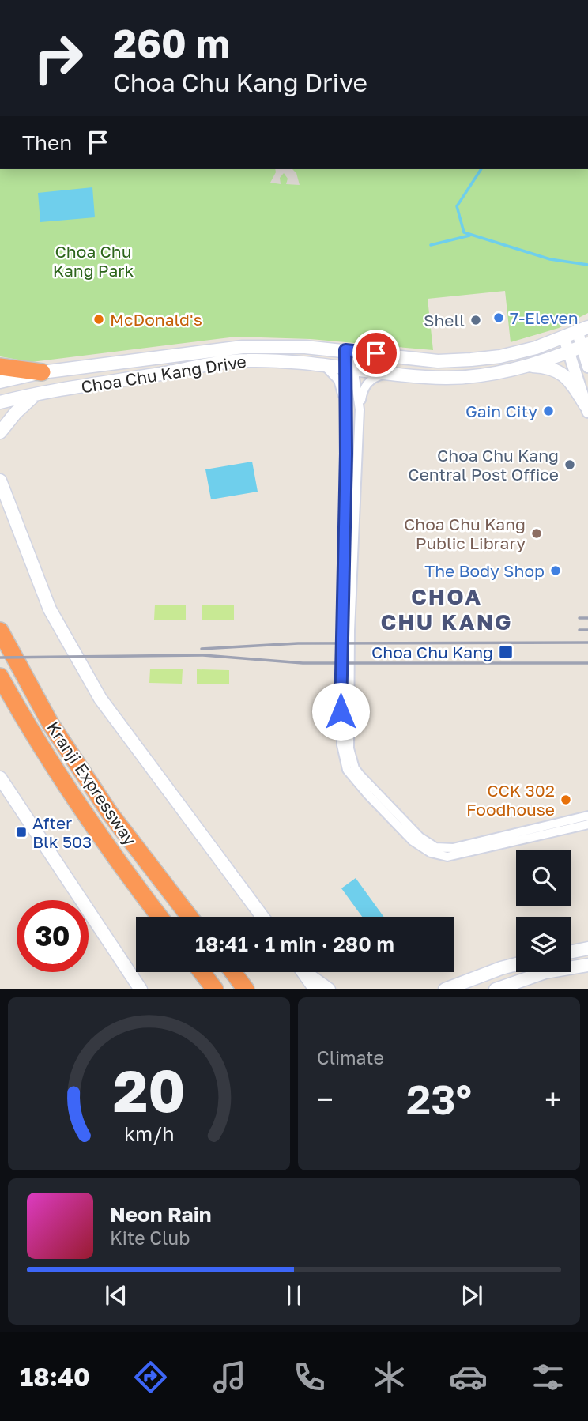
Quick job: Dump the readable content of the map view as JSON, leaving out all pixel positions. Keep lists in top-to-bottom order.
{
  "streets": {
    "highway": ["Kranji Expressway"],
    "main road": ["Choa Chu Kang Drive"]
  },
  "districts": ["CHOA CHU KANG"],
  "parks": ["Choa Chu Kang Park"],
  "places": {
    "other": [
      "7-Eleven",
      "McDonald's",
      "Shell",
      "Gain City",
      "Choa Chu Kang Central Post Office",
      "Choa Chu Kang Public Library",
      "The Body Shop",
      "CCK 302 Foodhouse"
    ],
    "transit": ["Choa Chu Kang", "After Blk 503"]
  },
  "page": {
    "turn": ["260 m", "Choa Chu Kang Drive"],
    "then": "Then",
    "limit": "30",
    "trip": "18:41 · 1 min · 280 m",
    "tile": "Climate",
    "heat": ["−", "23°", "+"],
    "song": ["Neon Rain", "Kite Club"],
    "tabs": "18:40",
    "gauge": ["20", "km/h"]
  }
}
